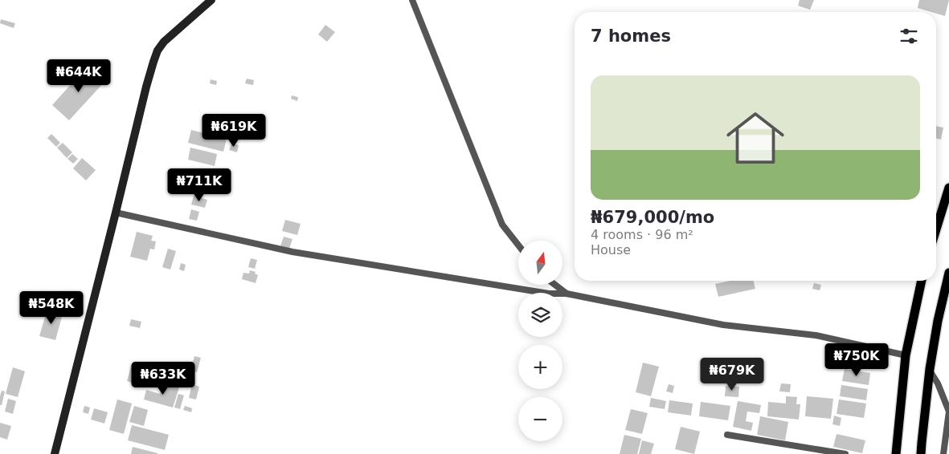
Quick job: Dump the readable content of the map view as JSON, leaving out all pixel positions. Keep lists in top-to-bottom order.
{
  "north": "top",
  "page": {
    "heading": "7 homes",
    "price": [
      "₦644K",
      "₦619K",
      "₦711K",
      "₦548K",
      "₦750K",
      "₦679K",
      "₦633K"
    ],
    "list": [
      {
        "name": "₦679,000/mo",
        "note": "4 rooms · 96 m² · House"
      }
    ],
    "map_buttons": ["+", "−"]
  }
}
